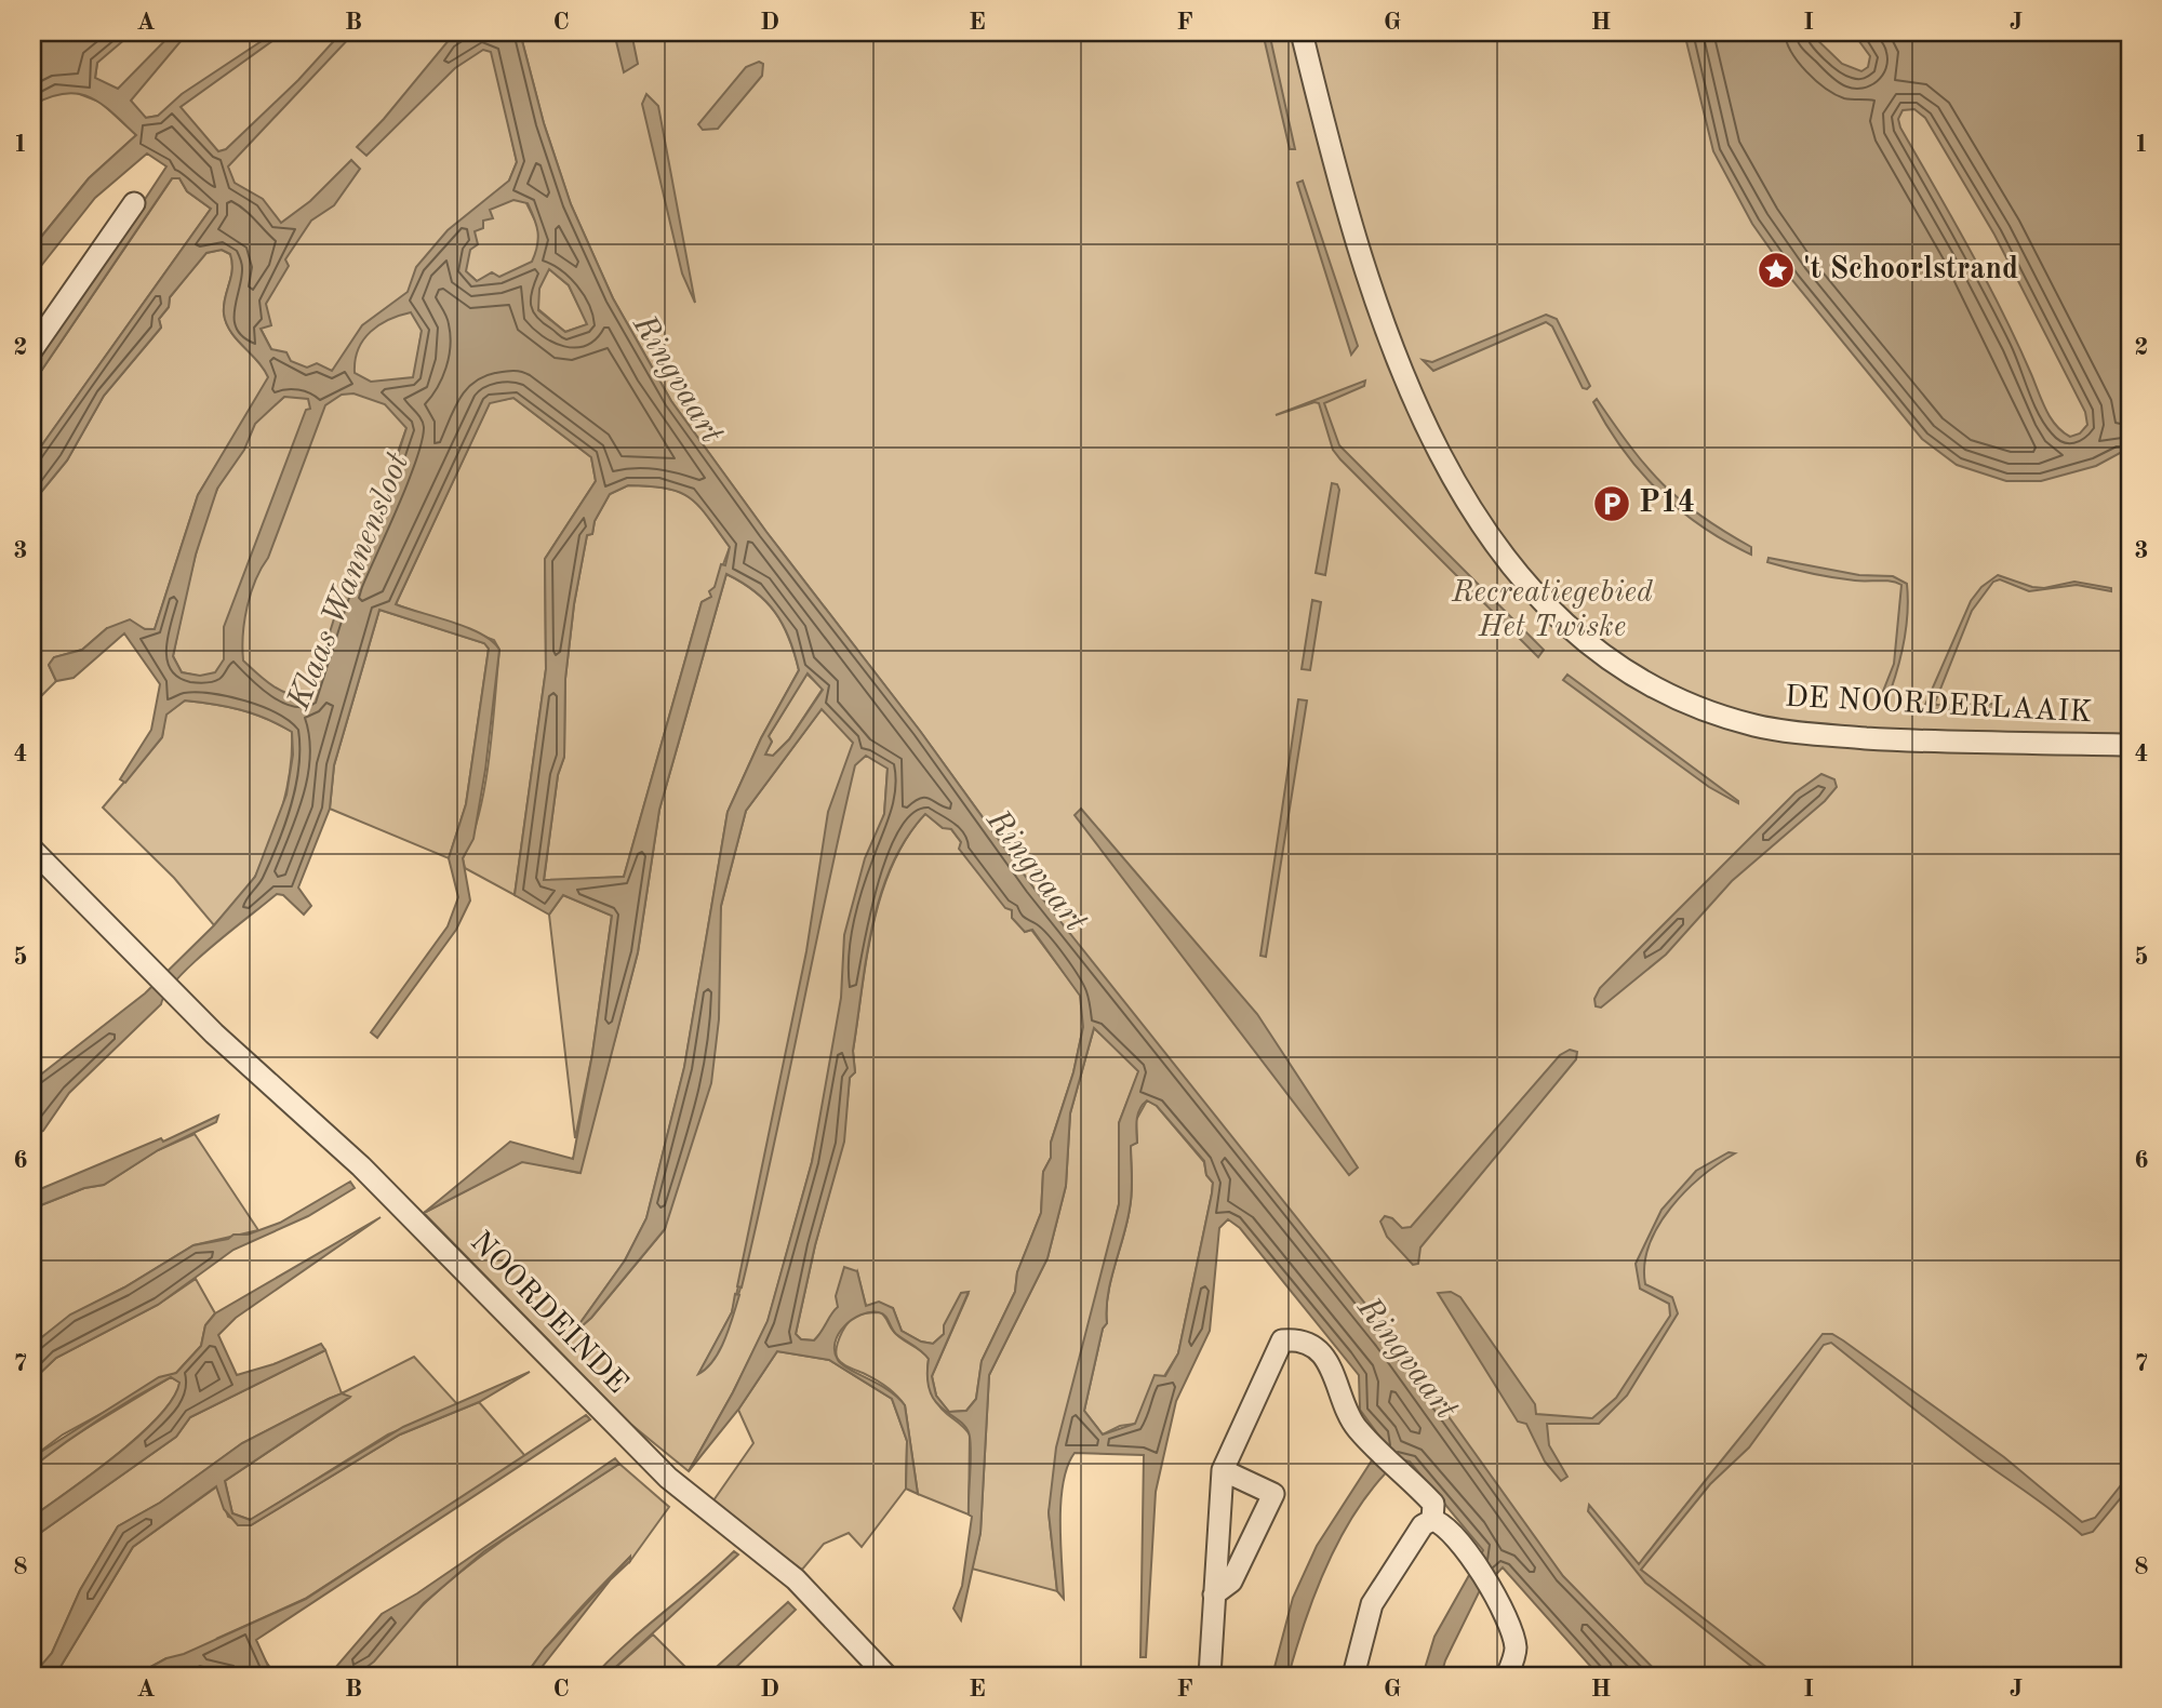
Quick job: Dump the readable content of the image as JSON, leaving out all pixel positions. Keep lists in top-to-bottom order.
{
  "streets": {
    "street": ["DE NOORDERLAAIK", "NOORDEINDE"]
  },
  "water": ["Ringvaart", "Klaas Wannensloot"],
  "parks": ["Recreatiegebied Het Twiske"],
  "places": {
    "place": ["'t Schoorlstrand"],
    "parking": ["P14"]
  },
  "grid": {
    "columns": [
      "A",
      "B",
      "C",
      "D",
      "E",
      "F",
      "G",
      "H",
      "I",
      "J"
    ],
    "rows": [
      "1",
      "2",
      "3",
      "4",
      "5",
      "6",
      "7",
      "8"
    ]
  }
}
